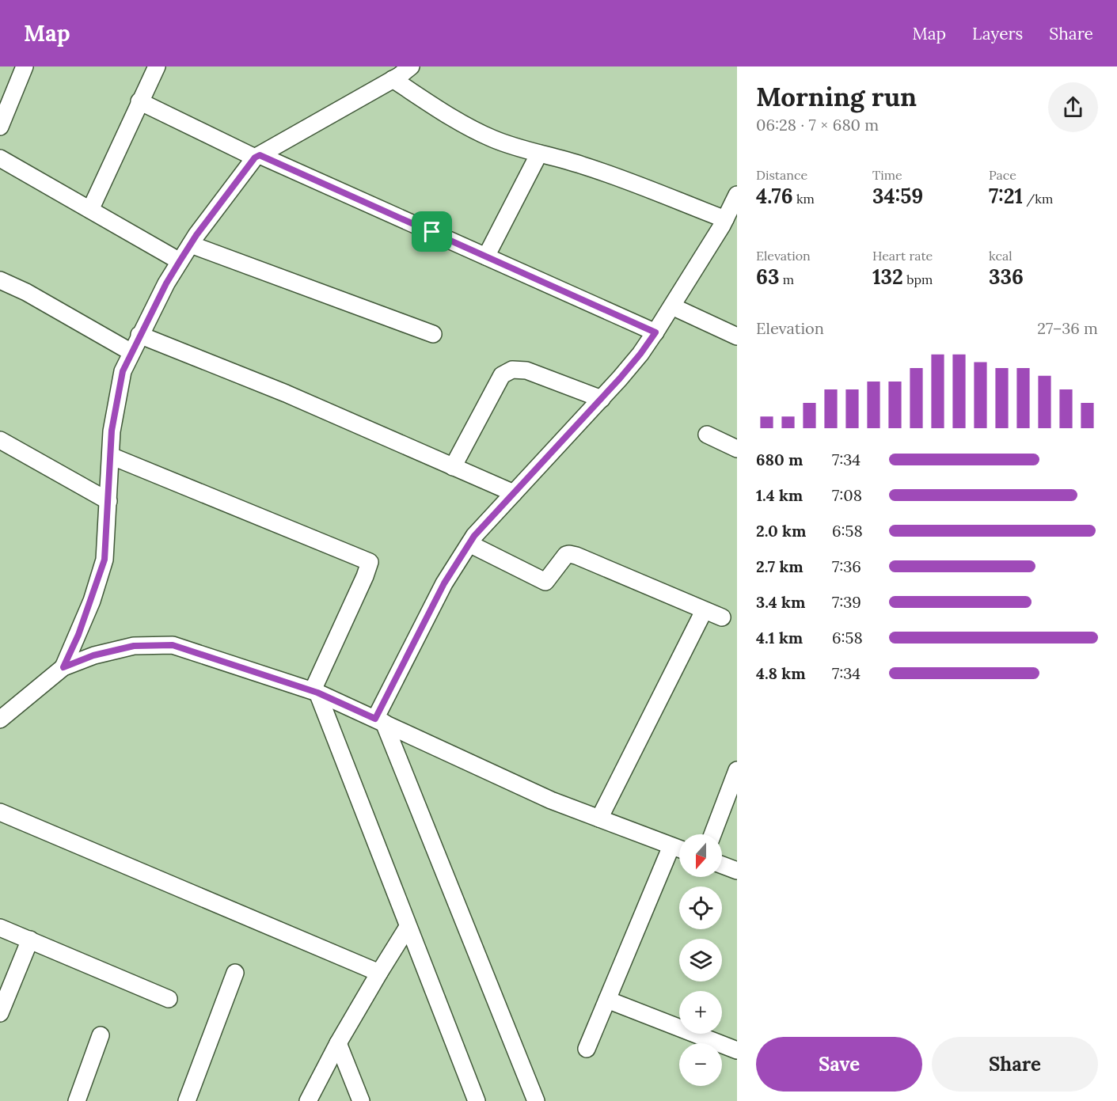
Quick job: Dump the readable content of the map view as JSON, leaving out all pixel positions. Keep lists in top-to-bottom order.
{
  "north": "bottom",
  "page": {
    "header": "Map",
    "nav": ["Map", "Layers", "Share"],
    "heading": ["Morning run", "06:28 · 7 × 680 m"],
    "stats": [
      ["Distance", "4.76 km"],
      ["Time", "34:59"],
      ["Pace", "7:21 /km"],
      ["Elevation", "63 m"],
      ["Heart rate", "132 bpm"],
      ["kcal", "336"]
    ],
    "chart": ["Elevation", "27–36 m"],
    "list": [
      {
        "name": "680 m",
        "note": "7:34"
      },
      {
        "name": "1.4 km",
        "note": "7:08"
      },
      {
        "name": "2.0 km",
        "note": "6:58"
      },
      {
        "name": "2.7 km",
        "note": "7:36"
      },
      {
        "name": "3.4 km",
        "note": "7:39"
      },
      {
        "name": "4.1 km",
        "note": "6:58"
      },
      {
        "name": "4.8 km",
        "note": "7:34"
      }
    ],
    "map_buttons": ["+", "−"],
    "buttons": ["Save", "Share"]
  }
}
